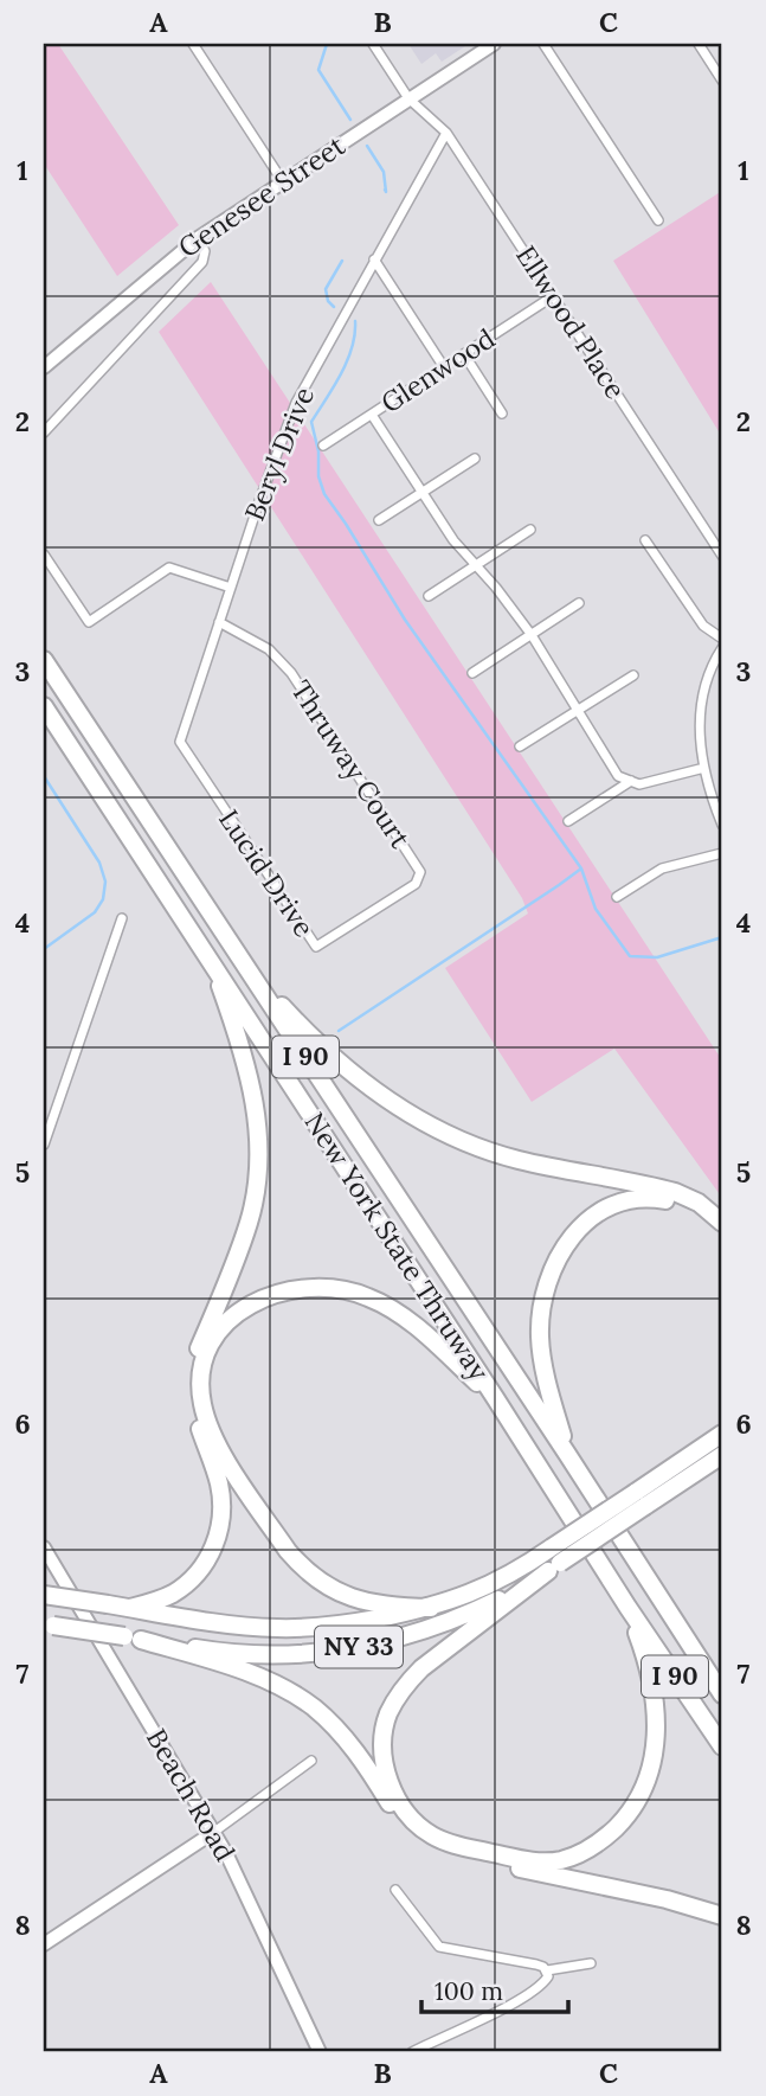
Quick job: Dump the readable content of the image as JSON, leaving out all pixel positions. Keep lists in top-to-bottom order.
{
  "streets": {
    "highway": ["I 90", "New York State Thruway", "NY 33"],
    "street": [
      "Genesee Street",
      "Ellwood Place",
      "Glenwood",
      "Beryl Drive",
      "Thruway Court",
      "Lucid Drive",
      "Beach Road"
    ]
  },
  "crossings": [
    ["Genesee Street", "Ellwood Place"],
    ["Ellwood Place", "Glenwood"],
    ["Ellwood Place", "Beryl Drive"],
    ["Beryl Drive", "Thruway Court"],
    ["Beryl Drive", "Lucid Drive"],
    ["Thruway Court", "Lucid Drive"]
  ],
  "scale_bar": "100 m",
  "grid": {
    "columns": ["A", "B", "C"],
    "rows": [
      "1",
      "2",
      "3",
      "4",
      "5",
      "6",
      "7",
      "8"
    ]
  }
}
